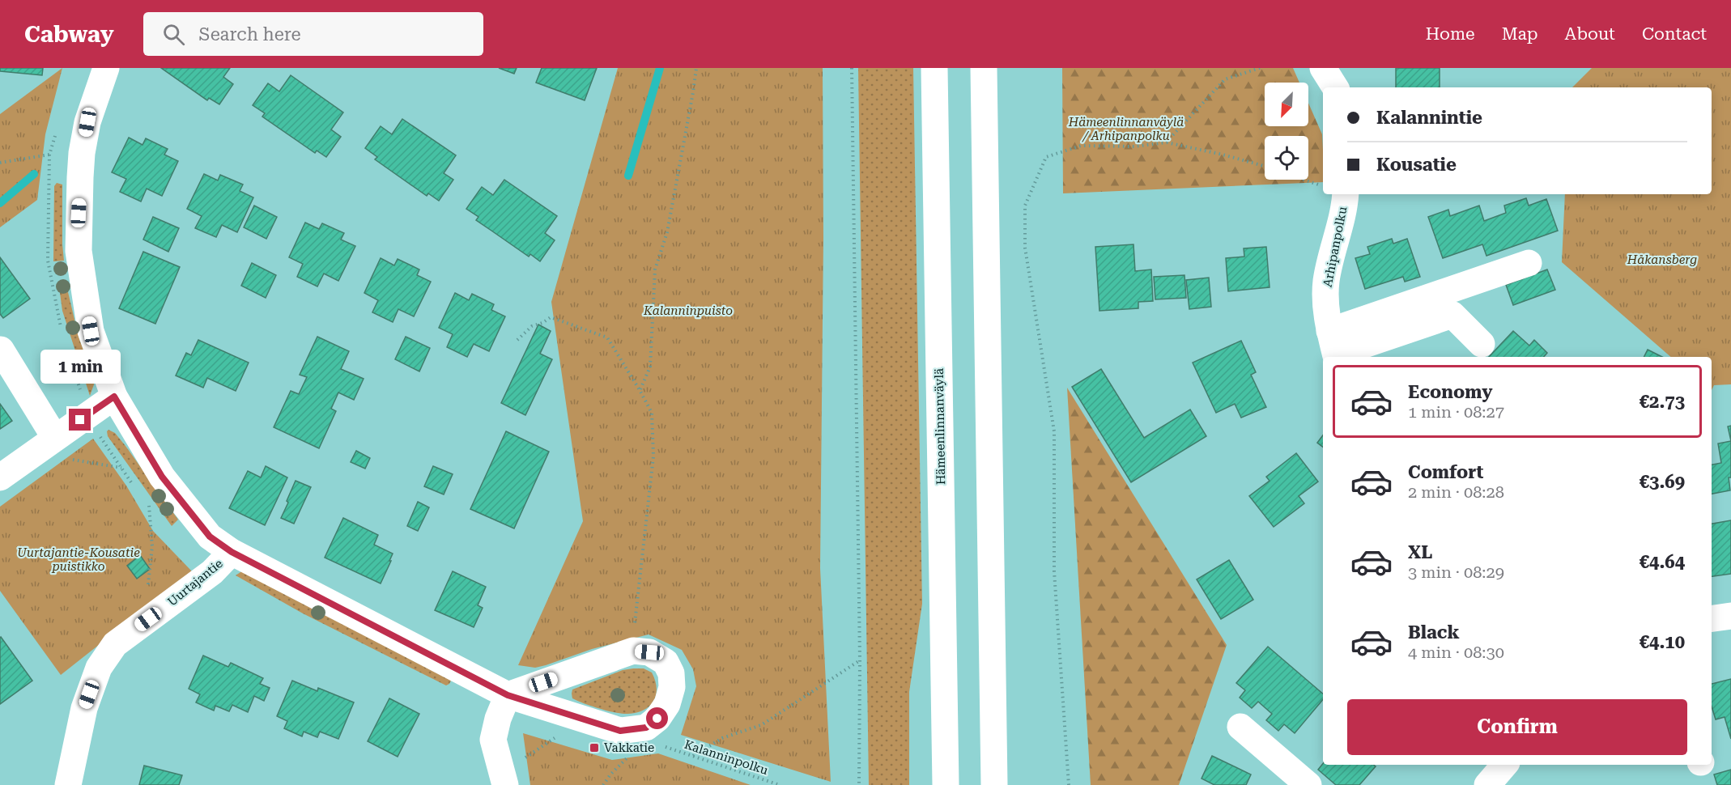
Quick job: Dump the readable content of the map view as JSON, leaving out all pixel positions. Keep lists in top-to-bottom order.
{
  "streets": {
    "main road": ["Arhipanpolku", "Hämeenlinnanväylä", "Uurtajantie"],
    "path": ["Kalanninpolku"]
  },
  "parks": [
    "Hämeenlinnanväylä / Arhipanpolku",
    "Håkansberg",
    "Kalanninpuisto",
    "Uurtajantie-Kousatie puistikko"
  ],
  "places": {
    "transit": ["Vakkatie"]
  },
  "north": "bottom left",
  "page": {
    "header": "Cabway",
    "search": "Search here",
    "nav": [
      "Home",
      "Map",
      "About",
      "Contact"
    ],
    "banner": ["Kalannintie", "Kousatie"],
    "bubble": "1 min",
    "list": [
      {
        "name": "Economy",
        "note": "1 min · 08:27",
        "value": "€2.73"
      },
      {
        "name": "Comfort",
        "note": "2 min · 08:28",
        "value": "€3.69"
      },
      {
        "name": "XL",
        "note": "3 min · 08:29",
        "value": "€4.64"
      },
      {
        "name": "Black",
        "note": "4 min · 08:30",
        "value": "€4.10"
      }
    ],
    "buttons": "Confirm"
  }
}
